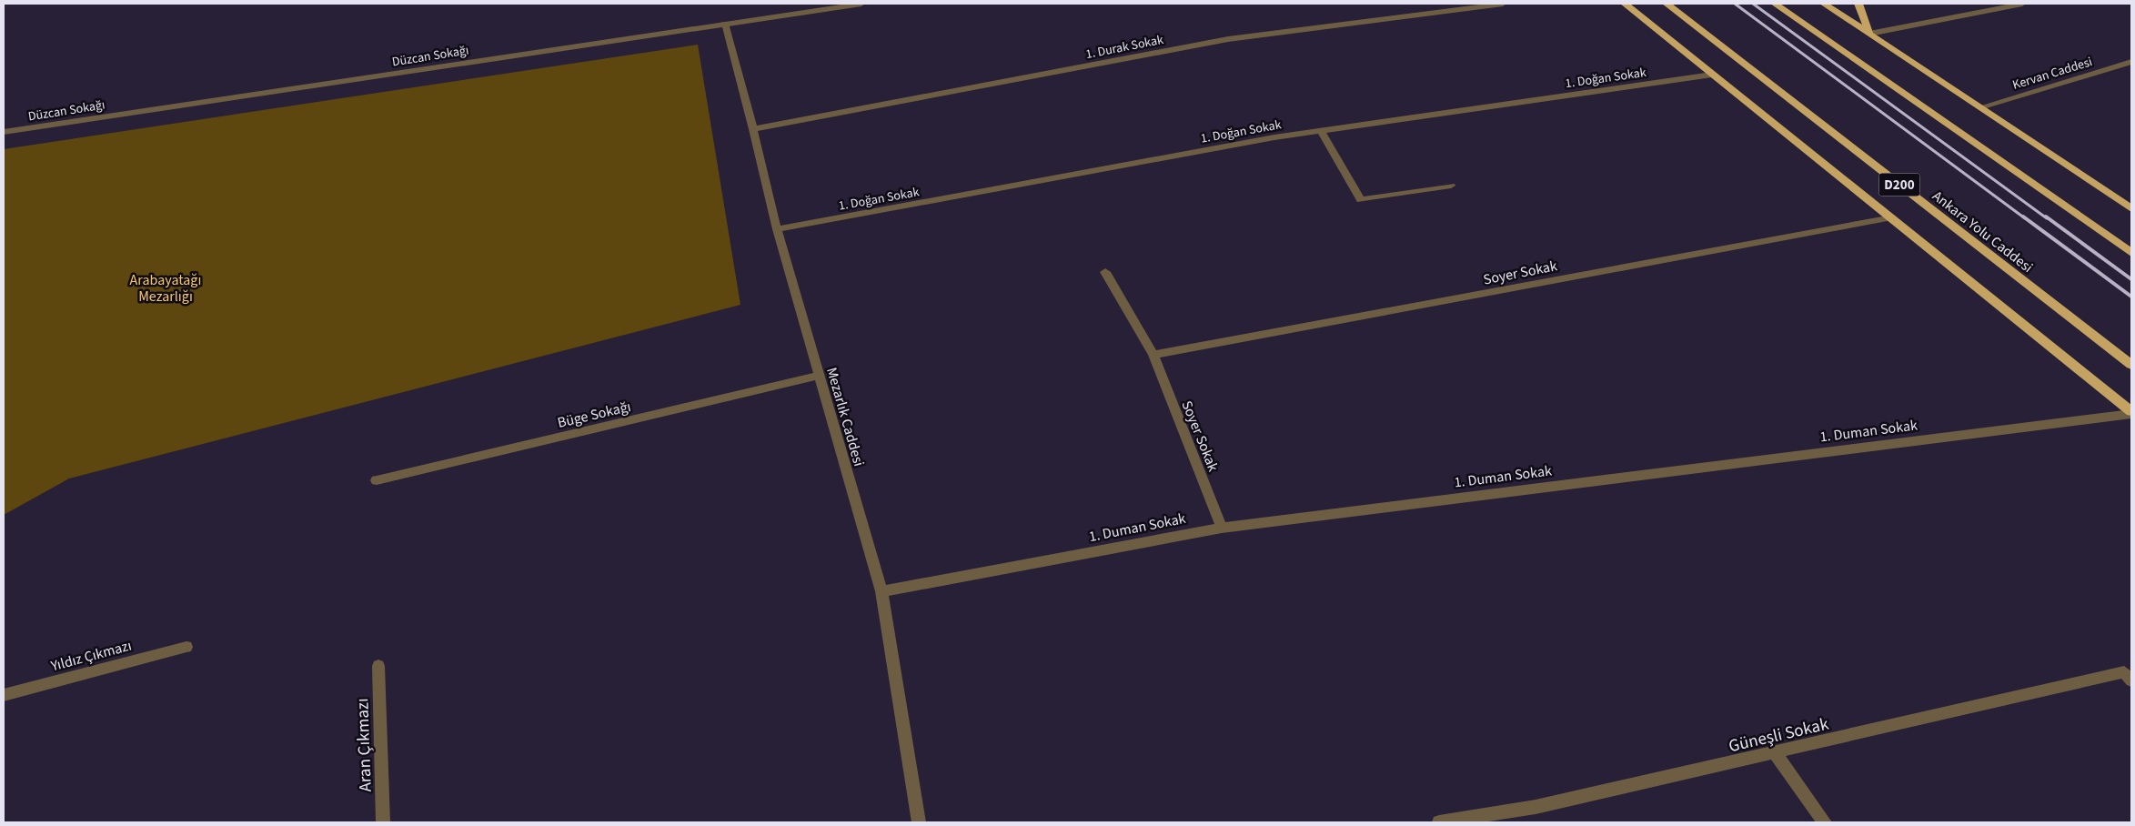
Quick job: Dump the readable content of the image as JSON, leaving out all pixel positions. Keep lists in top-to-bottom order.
{
  "streets": {
    "highway": ["D200", "Ankara Yolu Caddesi"],
    "street": [
      "1. Durak Sokak",
      "Düzcan Sokağı",
      "Kervan Caddesi",
      "1. Doğan Sokak",
      "Soyer Sokak",
      "Büge Sokağı",
      "Mezarlık Caddesi",
      "1. Duman Sokak",
      "Yıldız Çıkmazı",
      "Güneşli Sokak",
      "Aran Çıkmazı"
    ]
  },
  "crossings": [
    ["1. Durak Sokak", "Mezarlık Caddesi"],
    ["Düzcan Sokağı", "Mezarlık Caddesi"],
    ["1. Doğan Sokak", "Mezarlık Caddesi"],
    ["Soyer Sokak", "1. Duman Sokak"],
    ["Büge Sokağı", "Mezarlık Caddesi"],
    ["Mezarlık Caddesi", "1. Duman Sokak"]
  ],
  "parks": ["Arabayatağı Mezarlığı"]
}
